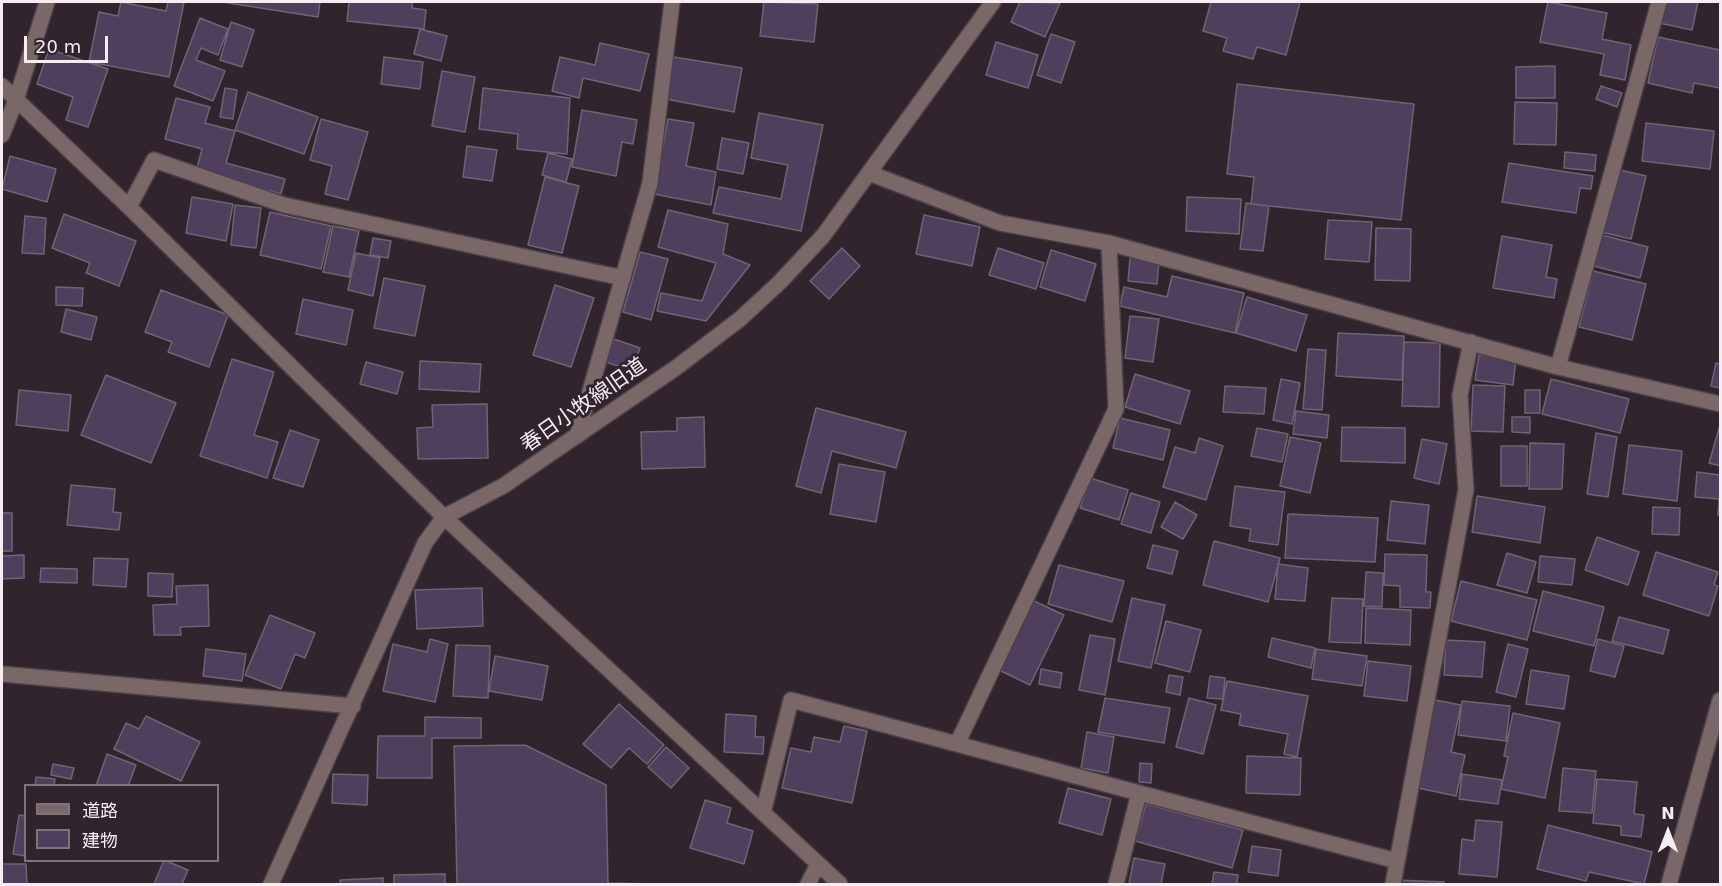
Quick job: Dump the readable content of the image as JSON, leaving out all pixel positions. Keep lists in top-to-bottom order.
{
  "streets": {
    "street": ["春日小牧線旧道"]
  },
  "legend": ["道路", "建物"],
  "scale_bar": "20 m",
  "north": "top"
}
